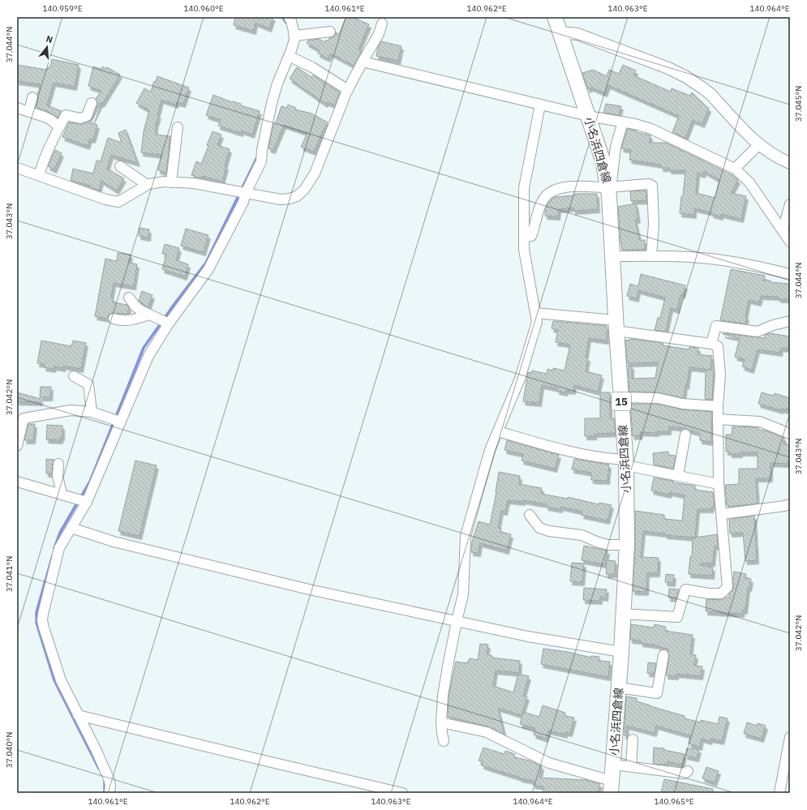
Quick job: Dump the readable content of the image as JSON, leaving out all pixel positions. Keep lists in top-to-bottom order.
{
  "streets": {
    "main road": ["小名浜四倉線", "15"]
  },
  "north": "top",
  "coordinates": [
    "140.959°E",
    "140.960°E",
    "140.961°E",
    "140.962°E",
    "140.963°E",
    "140.964°E",
    "37.044°N",
    "37.045°N",
    "37.043°N",
    "37.042°N",
    "37.041°N",
    "37.040°N",
    "140.965°E"
  ]
}
